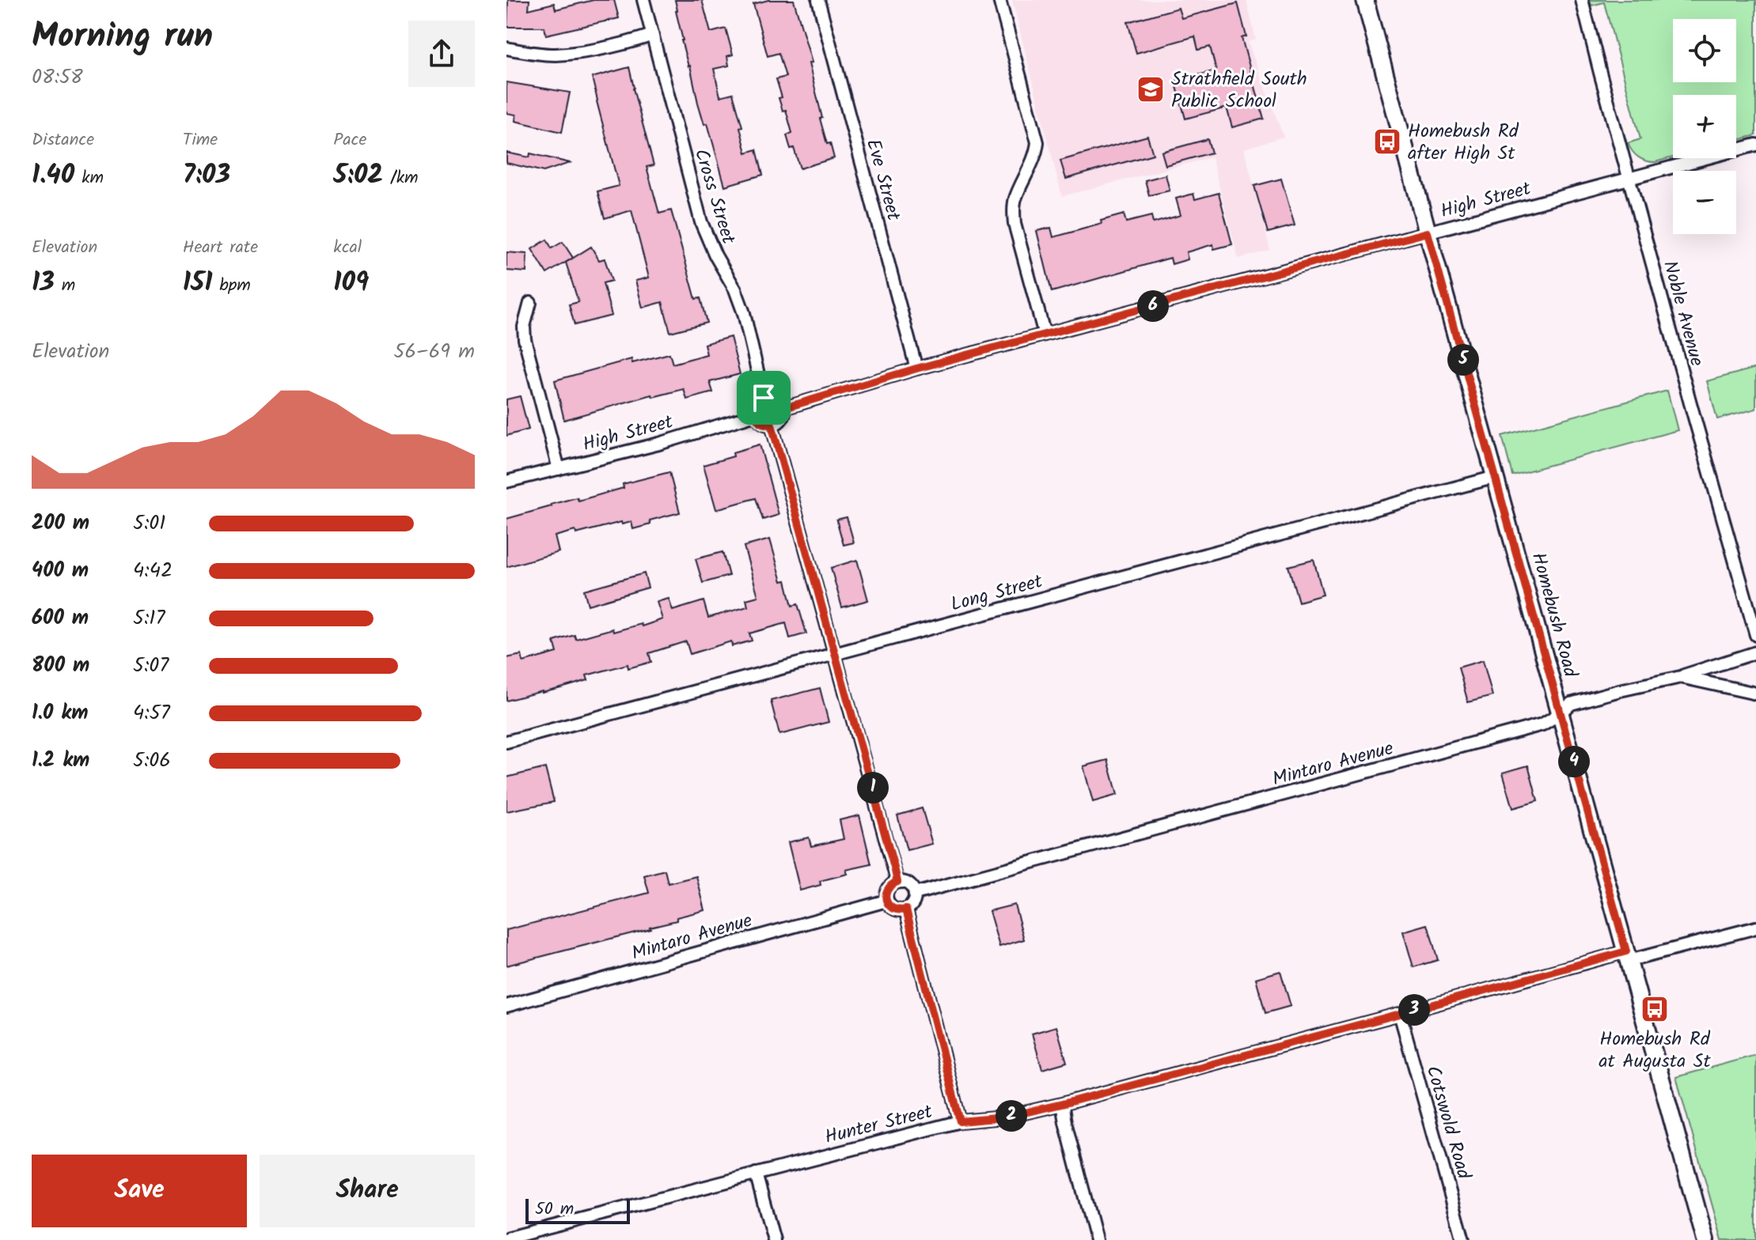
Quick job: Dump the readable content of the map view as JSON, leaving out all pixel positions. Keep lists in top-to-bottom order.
{
  "streets": {
    "main road": ["Homebush Road"],
    "street": [
      "Eve Street",
      "Cross Street",
      "High Street",
      "Noble Avenue",
      "Long Street",
      "Mintaro Avenue",
      "Cotswold Road",
      "Hunter Street"
    ]
  },
  "crossings": [
    ["Eve Street", "High Street"],
    ["Cross Street", "High Street"],
    ["High Street", "Noble Avenue"],
    ["High Street", "Homebush Road"],
    ["Long Street", "Homebush Road"],
    ["Homebush Road", "Mintaro Avenue"],
    ["Homebush Road", "Hunter Street"],
    ["Cotswold Road", "Hunter Street"]
  ],
  "places": {
    "school or university": ["Strathfield South Public School"],
    "bus stop": ["Homebush Rd after High St", "Homebush Rd at Augusta St"]
  },
  "scale_bar": "50 m",
  "page": {
    "heading": ["Morning run", "08:58"],
    "map_buttons": ["+", "−"],
    "stats": [
      ["Distance", "1.40 km"],
      ["Time", "7:03"],
      ["Pace", "5:02 /km"],
      ["Elevation", "13 m"],
      ["Heart rate", "151 bpm"],
      ["kcal", "109"]
    ],
    "pins": [
      "6",
      "5",
      "4",
      "1",
      "3",
      "2"
    ],
    "chart": ["Elevation", "56–69 m"],
    "list": [
      {
        "name": "200 m",
        "note": "5:01"
      },
      {
        "name": "400 m",
        "note": "4:42"
      },
      {
        "name": "600 m",
        "note": "5:17"
      },
      {
        "name": "800 m",
        "note": "5:07"
      },
      {
        "name": "1.0 km",
        "note": "4:57"
      },
      {
        "name": "1.2 km",
        "note": "5:06"
      }
    ],
    "buttons": ["Save", "Share"],
    "scale": "50 m"
  }
}
